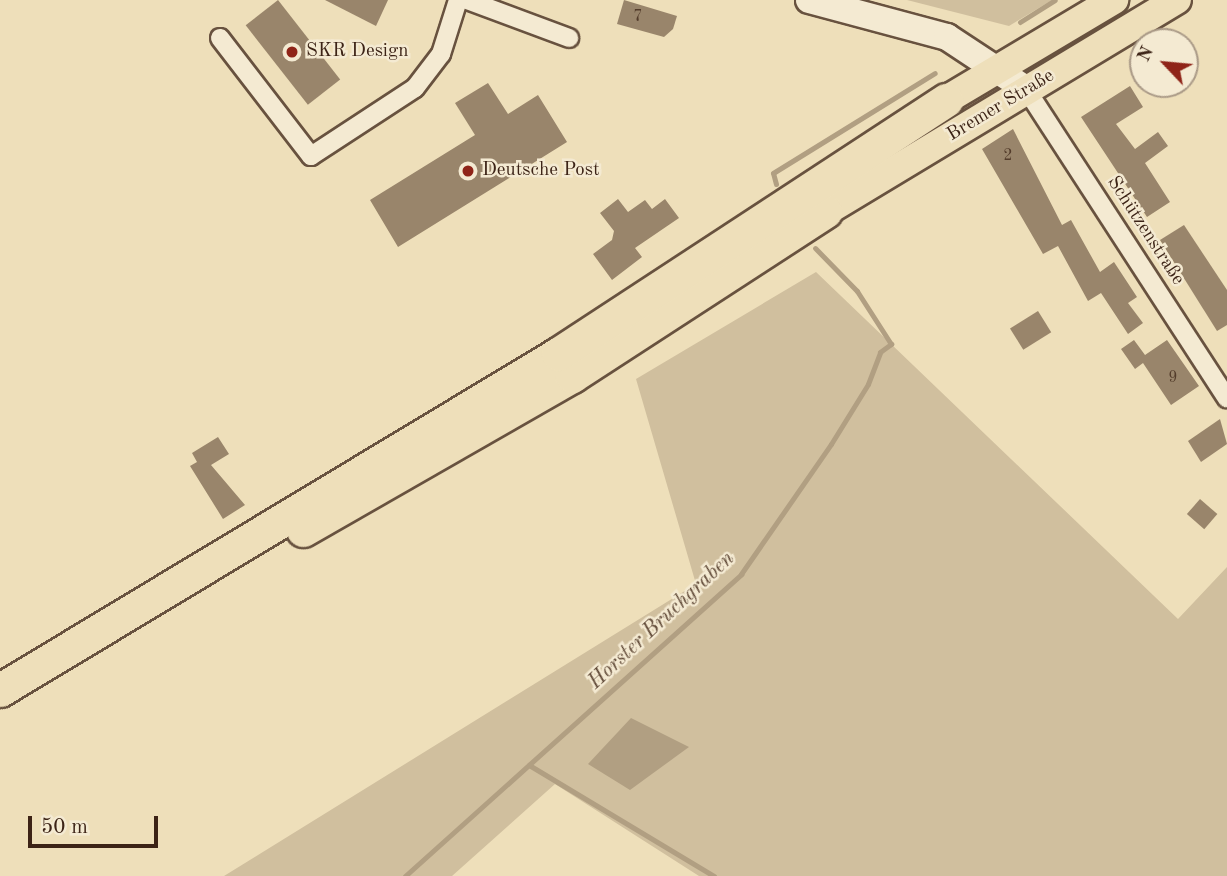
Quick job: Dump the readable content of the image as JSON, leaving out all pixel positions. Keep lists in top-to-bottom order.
{
  "streets": {
    "highway": ["Bremer Straße"],
    "street": ["Schützenstraße"]
  },
  "crossings": [
    ["Bremer Straße", "Schützenstraße"]
  ],
  "water": ["Horster Bruchgraben"],
  "places": ["SKR Design", "Deutsche Post"],
  "house_numbers": ["7", "2", "9"],
  "scale_bar": "50 m",
  "north": "top left"
}
